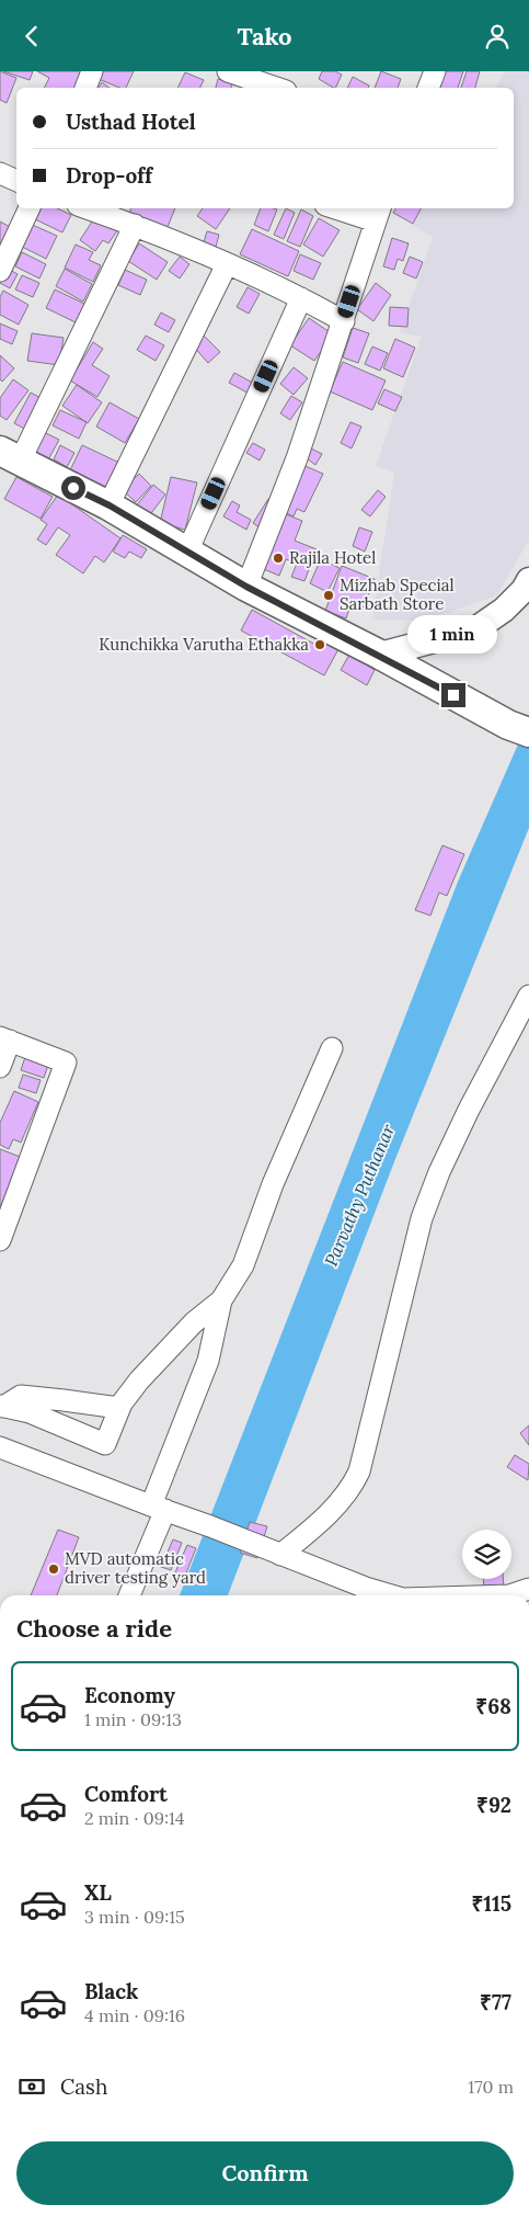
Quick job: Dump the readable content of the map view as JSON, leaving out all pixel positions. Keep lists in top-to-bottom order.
{
  "water": ["Parvathy Puthanar"],
  "places": [
    "Rajila Hotel",
    "Mizhab Special Sarbath Store",
    "Kunchikka Varutha Ethakka",
    "MVD automatic driver testing yard"
  ],
  "page": {
    "header": "Tako",
    "banner": ["Usthad Hotel", "Drop-off"],
    "bubble": "1 min",
    "heading": "Choose a ride",
    "list": [
      {
        "name": "Economy",
        "note": "1 min · 09:13",
        "value": "₹68"
      },
      {
        "name": "Comfort",
        "note": "2 min · 09:14",
        "value": "₹92"
      },
      {
        "name": "XL",
        "note": "3 min · 09:15",
        "value": "₹115"
      },
      {
        "name": "Black",
        "note": "4 min · 09:16",
        "value": "₹77"
      }
    ],
    "pay": ["Cash", "170 m"],
    "buttons": "Confirm"
  }
}
